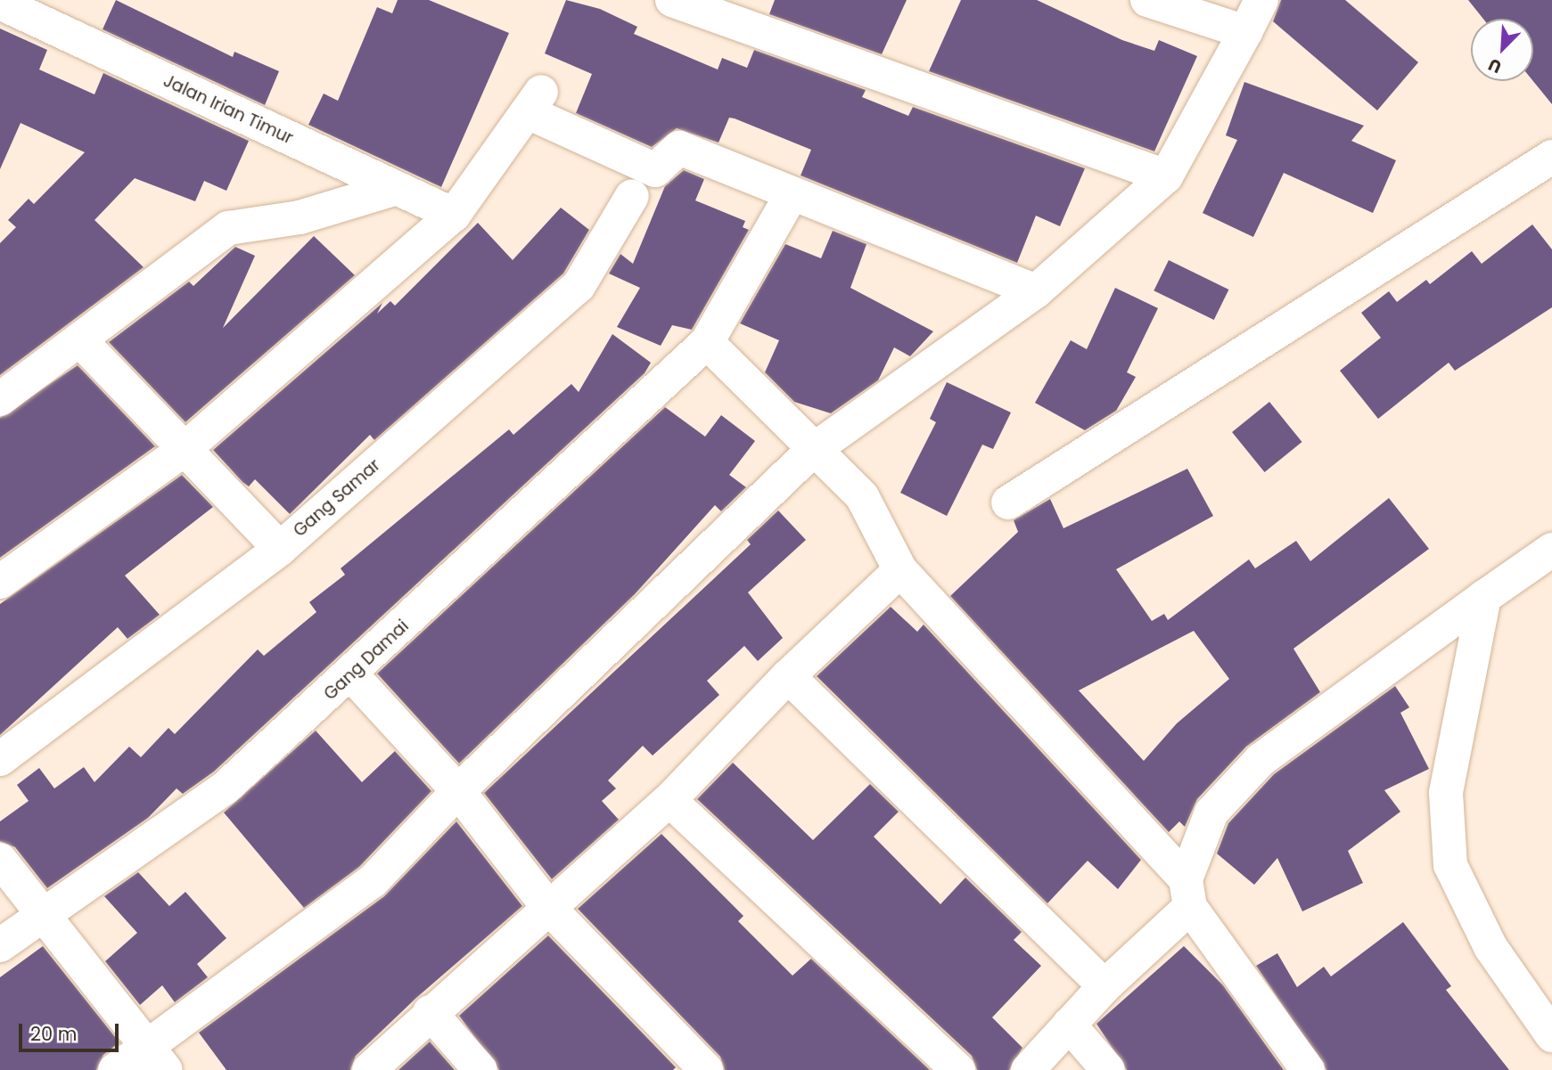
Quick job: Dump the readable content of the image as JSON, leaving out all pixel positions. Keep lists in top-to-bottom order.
{
  "streets": {
    "street": ["Jalan Irian Timur", "Gang Samar", "Gang Damai"]
  },
  "scale_bar": "20 m",
  "north": "bottom left"
}
